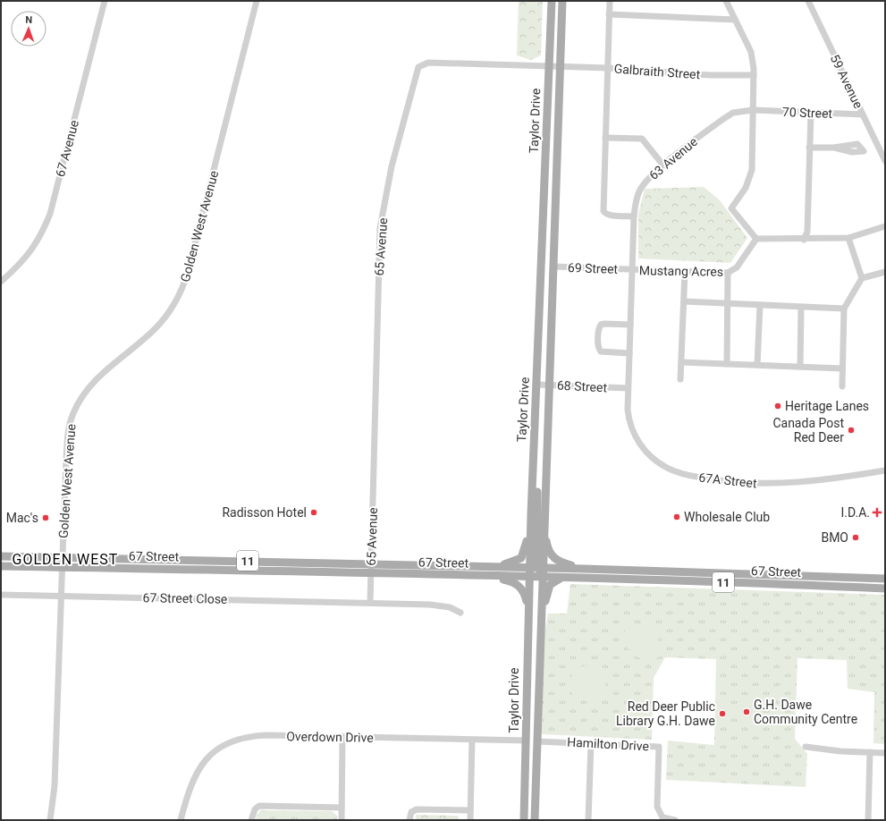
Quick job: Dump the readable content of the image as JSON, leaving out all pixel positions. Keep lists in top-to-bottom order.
{
  "streets": {
    "main road": ["Taylor Drive", "67 Street", "11"],
    "street": [
      "Galbraith Street",
      "59 Avenue",
      "70 Street",
      "67 Avenue",
      "63 Avenue",
      "Golden West Avenue",
      "65 Avenue",
      "69 Street",
      "Mustang Acres",
      "68 Street",
      "67A Street",
      "67 Street Close",
      "Overdown Drive",
      "Hamilton Drive"
    ]
  },
  "crossings": [
    ["Galbraith Street", "Taylor Drive"],
    ["Galbraith Street", "65 Avenue"],
    ["59 Avenue", "70 Street"],
    ["70 Street", "63 Avenue"],
    ["Taylor Drive", "65 Avenue"],
    ["Taylor Drive", "69 Street"],
    ["Taylor Drive", "68 Street"],
    ["Taylor Drive", "67 Street"],
    ["Taylor Drive", "Overdown Drive"],
    ["Taylor Drive", "Hamilton Drive"],
    ["63 Avenue", "69 Street"],
    ["63 Avenue", "Mustang Acres"],
    ["63 Avenue", "68 Street"],
    ["63 Avenue", "67A Street"],
    ["Golden West Avenue", "67 Street"],
    ["Golden West Avenue", "67 Street Close"],
    ["65 Avenue", "67 Street"],
    ["69 Street", "Mustang Acres"],
    ["68 Street", "67A Street"]
  ],
  "districts": ["GOLDEN WEST"],
  "places": {
    "other": [
      "Heritage Lanes",
      "Canada Post Red Deer",
      "Radisson Hotel",
      "Wholesale Club",
      "Mac's",
      "BMO",
      "G.H. Dawe Community Centre",
      "Red Deer Public Library G.H. Dawe"
    ],
    "health": ["I.D.A."]
  },
  "north": "top"
}
